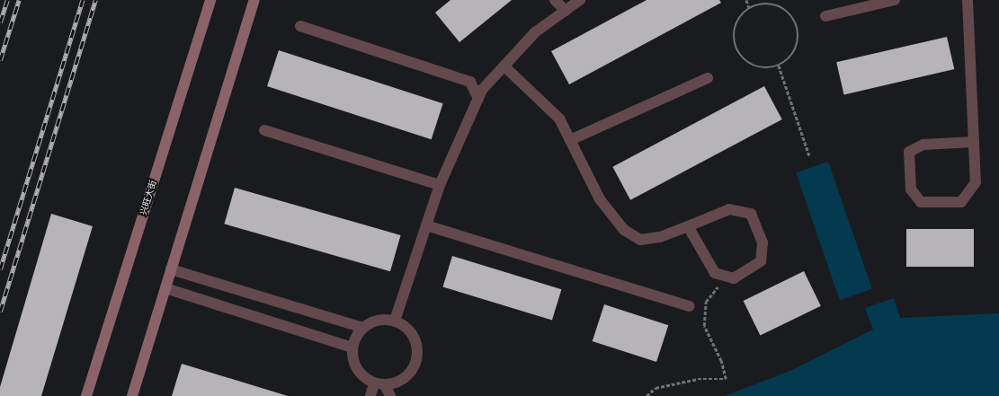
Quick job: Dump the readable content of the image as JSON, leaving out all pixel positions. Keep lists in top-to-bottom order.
{
  "streets": {
    "main road": ["兴旺大街"]
  }
}
